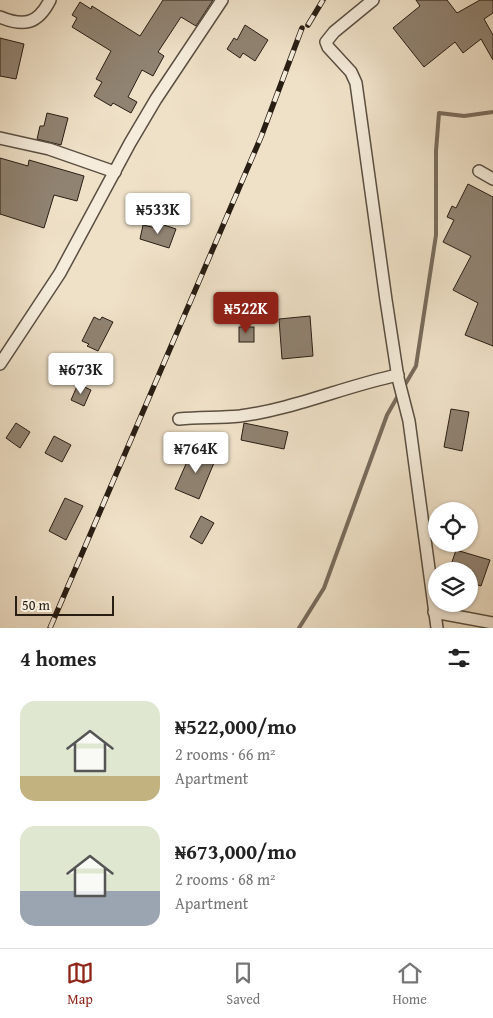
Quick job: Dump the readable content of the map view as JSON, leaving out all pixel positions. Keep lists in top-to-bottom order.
{
  "scale_bar": "50 m",
  "page": {
    "price": [
      "₦533K",
      "₦522K",
      "₦673K",
      "₦764K"
    ],
    "scale": "50 m",
    "heading": "4 homes",
    "list": [
      {
        "name": "₦522,000/mo",
        "note": "2 rooms · 66 m² · Apartment"
      },
      {
        "name": "₦673,000/mo",
        "note": "2 rooms · 68 m² · Apartment"
      }
    ],
    "tabs": ["Map", "Saved", "Home"]
  }
}
